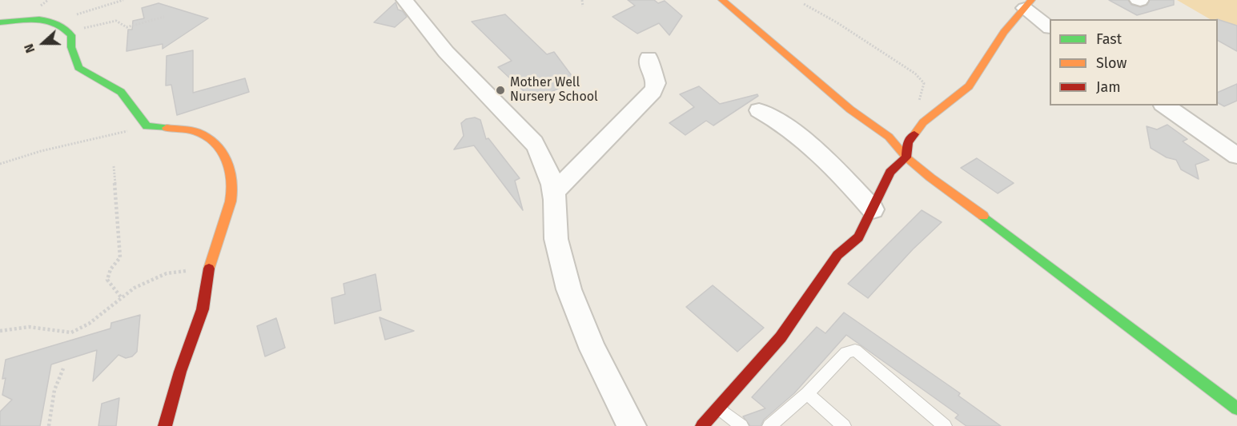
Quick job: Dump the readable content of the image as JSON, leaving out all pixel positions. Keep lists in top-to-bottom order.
{
  "places": ["Mother Well Nursery School"],
  "legend": ["Fast", "Slow", "Jam"],
  "north": "left"
}
